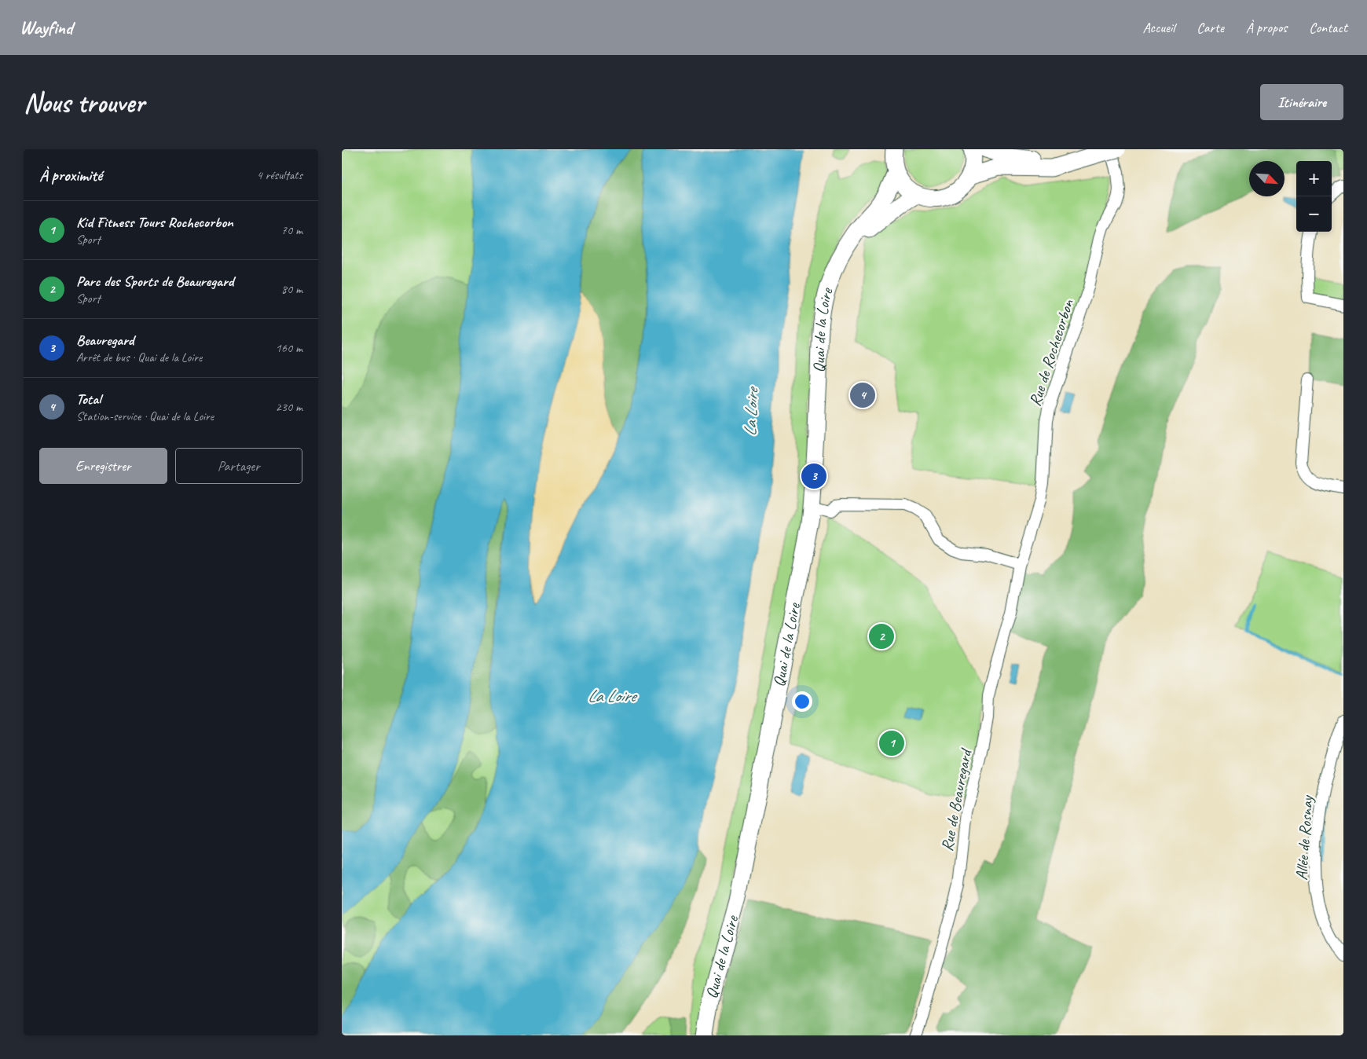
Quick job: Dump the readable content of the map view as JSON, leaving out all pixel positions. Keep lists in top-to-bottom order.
{
  "streets": {
    "main road": ["Quai de la Loire"],
    "street": ["Rue de Rochecorbon", "Rue de Beauregard", "Allée de Rosnay"]
  },
  "crossings": [
    ["Rue de Rochecorbon", "Rue de Beauregard"]
  ],
  "water": ["La Loire"],
  "north": "bottom right",
  "page": {
    "header": "Wayfind",
    "nav": [
      "Accueil",
      "Carte",
      "À propos",
      "Contact"
    ],
    "buttons": [
      "Itinéraire",
      ["Enregistrer", "Partager"]
    ],
    "title": "Nous trouver",
    "heading": ["À proximité", "4 résultats"],
    "map_buttons": ["+", "−"],
    "list": [
      {
        "mark": "1",
        "name": "Kid Fitness Tours Rochecorbon",
        "note": "Sport",
        "value": "70 m"
      },
      {
        "mark": "2",
        "name": "Parc des Sports de Beauregard",
        "note": "Sport",
        "value": "80 m"
      },
      {
        "mark": "3",
        "name": "Beauregard",
        "note": "Arrêt de bus · Quai de la Loire",
        "value": "160 m"
      },
      {
        "mark": "4",
        "name": "Total",
        "note": "Station-service · Quai de la Loire",
        "value": "230 m"
      }
    ],
    "pins": [
      "4",
      "3",
      "2",
      "1"
    ]
  }
}
